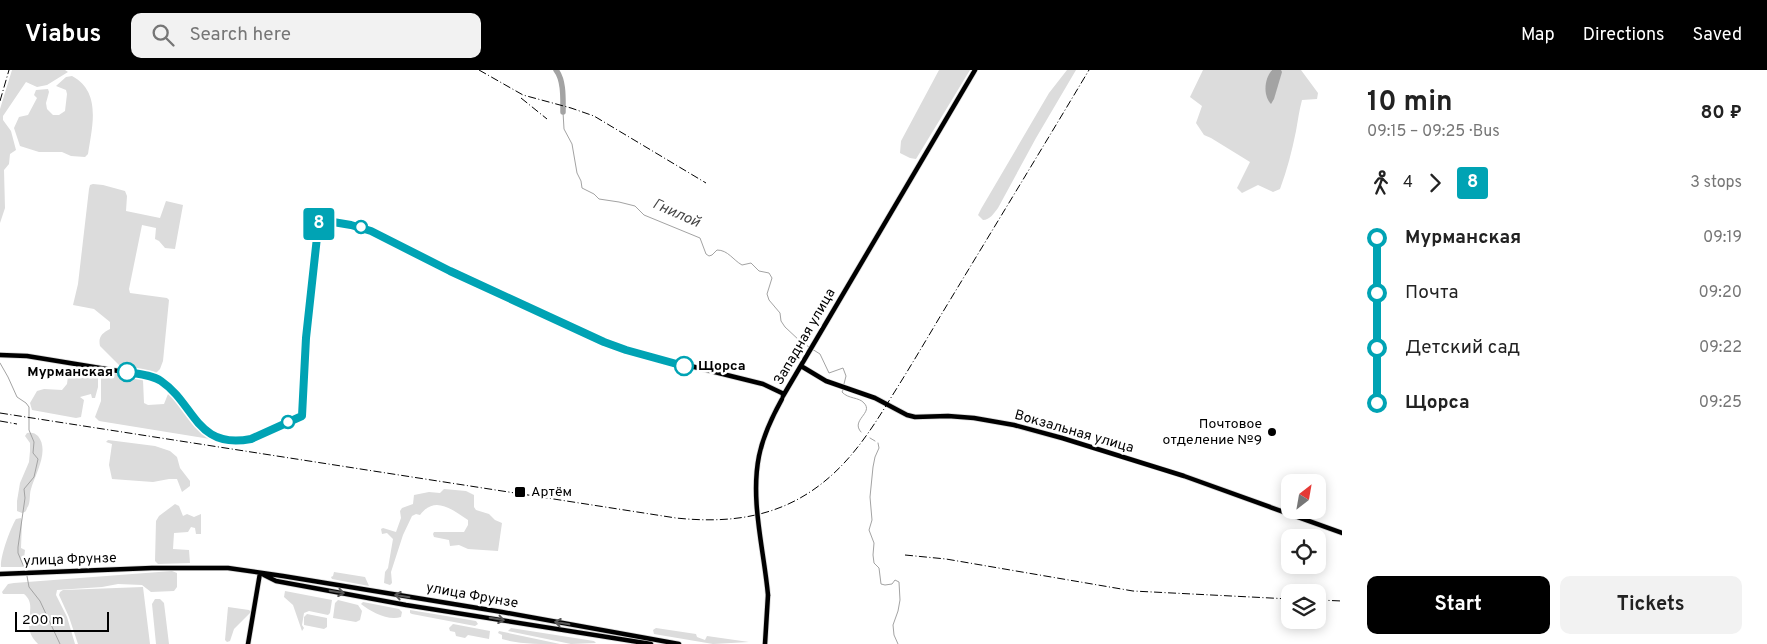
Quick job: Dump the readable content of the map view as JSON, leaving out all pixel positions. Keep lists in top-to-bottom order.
{
  "streets": {
    "main road": ["Западная улица", "Вокзальная улица", "улица Фрунзе"]
  },
  "crossings": [
    ["Западная улица", "Вокзальная улица"]
  ],
  "water": ["Гнилой"],
  "places": {
    "other": ["Щорса", "Мурманская", "Почтовое отделение №9"],
    "transit": ["Артём"]
  },
  "lines": ["bus line 8"],
  "scale_bar": "200 m",
  "north": "top right",
  "page": {
    "header": "Viabus",
    "search": "Search here",
    "nav": ["Map", "Directions", "Saved"],
    "on_map": "8",
    "heading": ["10 min", "09:15 – 09:25 · Bus", "80 ₽"],
    "legs": ["4", "8", "3 stops"],
    "list": [
      {
        "name": "Мурманская",
        "value": "09:19"
      },
      {
        "name": "Почта",
        "value": "09:20"
      },
      {
        "name": "Детский сад",
        "value": "09:22"
      },
      {
        "name": "Щорса",
        "value": "09:25"
      }
    ],
    "buttons": ["Start", "Tickets"],
    "scale": "200 m"
  }
}
